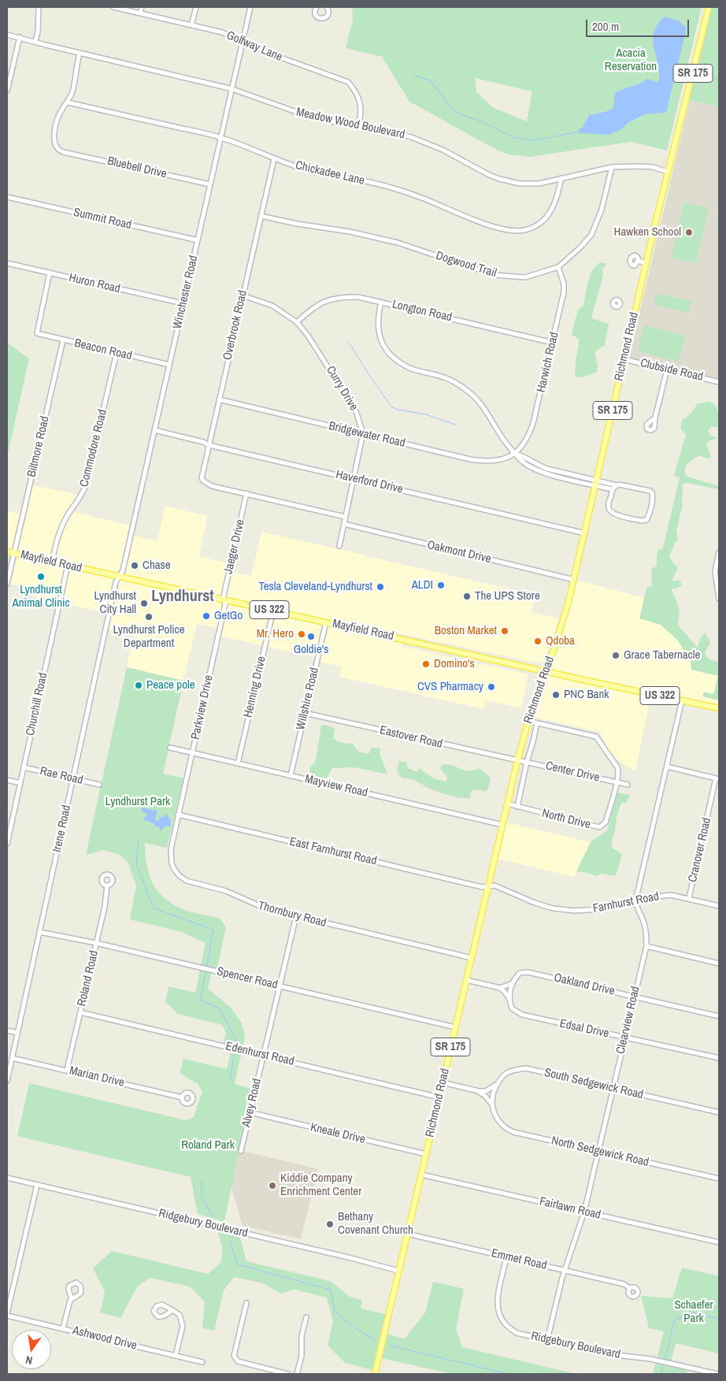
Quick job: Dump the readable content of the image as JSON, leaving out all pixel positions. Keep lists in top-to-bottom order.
{
  "streets": {
    "main road": [
      "SR 175",
      "Richmond Road",
      "Mayfield Road",
      "US 322"
    ],
    "street": [
      "Golfway Lane",
      "Meadow Wood Boulevard",
      "Bluebell Drive",
      "Chickadee Lane",
      "Summit Road",
      "Dogwood Trail",
      "Huron Road",
      "Winchester Road",
      "Longton Road",
      "Overbrook Road",
      "Beacon Road",
      "Harwich Road",
      "Clubside Road",
      "Curry Drive",
      "Bridgewater Road",
      "Biltmore Road",
      "Commodore Road",
      "Haverford Drive",
      "Jaeger Drive",
      "Oakmont Drive",
      "Henning Drive",
      "Willshire Road",
      "Churchill Road",
      "Parkview Drive",
      "Eastover Road",
      "Center Drive",
      "Rae Road",
      "Mayview Road",
      "North Drive",
      "Irene Road",
      "Cranover Road",
      "East Farnhurst Road",
      "Farnhurst Road",
      "Thornbury Road",
      "Roland Road",
      "Spencer Road",
      "Oakland Drive",
      "Clearview Road",
      "Edsal Drive",
      "Edenhurst Road",
      "Marian Drive",
      "South Sedgewick Road",
      "Alvey Road",
      "Kneale Drive",
      "North Sedgewick Road",
      "Fairlawn Road",
      "Ridgebury Boulevard",
      "Emmet Road",
      "Ashwood Drive"
    ]
  },
  "crossings": [
    ["Golfway Lane", "Meadow Wood Boulevard"],
    ["Golfway Lane", "Winchester Road"],
    ["Meadow Wood Boulevard", "Chickadee Lane"],
    ["Meadow Wood Boulevard", "Dogwood Trail"],
    ["Meadow Wood Boulevard", "Winchester Road"],
    ["Meadow Wood Boulevard", "Richmond Road"],
    ["Bluebell Drive", "Chickadee Lane"],
    ["Bluebell Drive", "Winchester Road"],
    ["Chickadee Lane", "Winchester Road"],
    ["Chickadee Lane", "Overbrook Road"],
    ["Summit Road", "Winchester Road"],
    ["Dogwood Trail", "Overbrook Road"],
    ["Dogwood Trail", "Harwich Road"],
    ["Huron Road", "Winchester Road"],
    ["Huron Road", "Beacon Road"],
    ["Winchester Road", "Beacon Road"],
    ["Winchester Road", "Haverford Drive"],
    ["Winchester Road", "Mayfield Road"],
    ["Winchester Road", "Irene Road"],
    ["Longton Road", "Harwich Road"],
    ["Longton Road", "Curry Drive"],
    ["Overbrook Road", "Curry Drive"],
    ["Overbrook Road", "Bridgewater Road"],
    ["Overbrook Road", "Haverford Drive"],
    ["Overbrook Road", "Jaeger Drive"],
    ["Richmond Road", "Clubside Road"],
    ["Richmond Road", "Haverford Drive"],
    ["Richmond Road", "Oakmont Drive"],
    ["Richmond Road", "Mayfield Road"],
    ["Richmond Road", "Eastover Road"],
    ["Richmond Road", "Center Drive"],
    ["Richmond Road", "Mayview Road"],
    ["Richmond Road", "North Drive"],
    ["Richmond Road", "East Farnhurst Road"],
    ["Richmond Road", "Farnhurst Road"],
    ["Richmond Road", "Thornbury Road"],
    ["Richmond Road", "Spencer Road"],
    ["Richmond Road", "Edenhurst Road"],
    ["Richmond Road", "Kneale Drive"],
    ["Richmond Road", "Fairlawn Road"],
    ["Richmond Road", "Ridgebury Boulevard"],
    ["Richmond Road", "Emmet Road"],
    ["Beacon Road", "Biltmore Road"],
    ["Beacon Road", "Commodore Road"],
    ["Harwich Road", "Bridgewater Road"],
    ["Curry Drive", "Bridgewater Road"],
    ["Curry Drive", "Haverford Drive"],
    ["Curry Drive", "Oakmont Drive"],
    ["Biltmore Road", "Mayfield Road"],
    ["Commodore Road", "Mayfield Road"],
    ["Jaeger Drive", "Mayfield Road"],
    ["Jaeger Drive", "Parkview Drive"],
    ["Mayfield Road", "Henning Drive"],
    ["Mayfield Road", "Willshire Road"],
    ["Mayfield Road", "Churchill Road"],
    ["Mayfield Road", "Parkview Drive"],
    ["Mayfield Road", "Irene Road"],
    ["Henning Drive", "Mayview Road"],
    ["Willshire Road", "Eastover Road"],
    ["Willshire Road", "Mayview Road"],
    ["Churchill Road", "Rae Road"],
    ["Parkview Drive", "Mayview Road"],
    ["Parkview Drive", "East Farnhurst Road"],
    ["Parkview Drive", "Thornbury Road"],
    ["Eastover Road", "Center Drive"],
    ["Center Drive", "North Drive"],
    ["Rae Road", "Irene Road"],
    ["Irene Road", "Spencer Road"],
    ["Irene Road", "Marian Drive"],
    ["Cranover Road", "Farnhurst Road"],
    ["East Farnhurst Road", "Farnhurst Road"],
    ["East Farnhurst Road", "Thornbury Road"],
    ["Farnhurst Road", "Clearview Road"],
    ["Thornbury Road", "Alvey Road"],
    ["Roland Road", "Spencer Road"],
    ["Roland Road", "Edenhurst Road"],
    ["Roland Road", "Marian Drive"],
    ["Spencer Road", "Alvey Road"],
    ["Oakland Drive", "Clearview Road"],
    ["Oakland Drive", "Edsal Drive"],
    ["Clearview Road", "Edsal Drive"],
    ["Clearview Road", "South Sedgewick Road"],
    ["Clearview Road", "North Sedgewick Road"],
    ["Clearview Road", "Fairlawn Road"],
    ["Clearview Road", "Ridgebury Boulevard"],
    ["Clearview Road", "Emmet Road"],
    ["Edenhurst Road", "Alvey Road"],
    ["Alvey Road", "Kneale Drive"],
    ["Ridgebury Boulevard", "Emmet Road"]
  ],
  "districts": ["Lyndhurst"],
  "parks": [
    "Acacia Reservation",
    "Lyndhurst Park",
    "Roland Park",
    "Schaefer Park"
  ],
  "places": [
    "Hawken School",
    "Chase",
    "Lyndhurst Animal Clinic",
    "ALDI",
    "Tesla Cleveland-Lyndhurst",
    "The UPS Store",
    "Lyndhurst City Hall",
    "GetGo",
    "Lyndhurst Police Department",
    "Boston Market",
    "Mr. Hero",
    "Goldie's",
    "Qdoba",
    "Grace Tabernacle",
    "Domino's",
    "Peace pole",
    "CVS Pharmacy",
    "PNC Bank",
    "Kiddie Company Enrichment Center",
    "Bethany Covenant Church"
  ],
  "scale_bar": "200 m",
  "north": "bottom"
}
